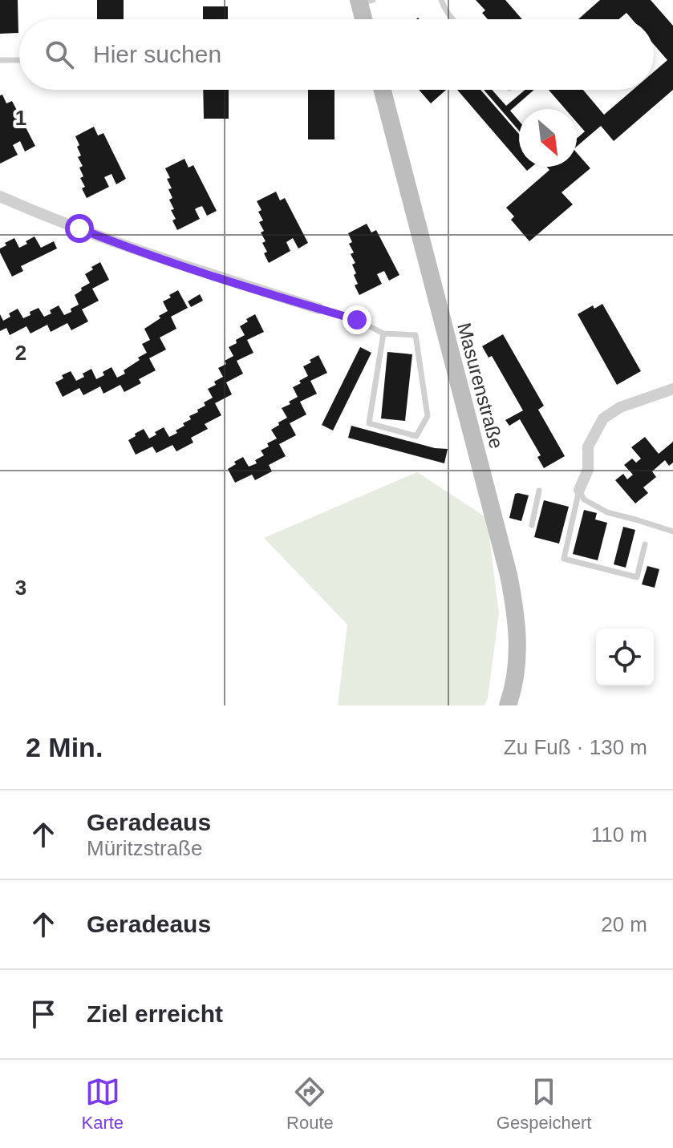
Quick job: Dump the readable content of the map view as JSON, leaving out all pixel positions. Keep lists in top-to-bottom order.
{
  "streets": {
    "main road": ["Masurenstraße"]
  },
  "north": "bottom right",
  "page": {
    "search": "Hier suchen",
    "heading": ["2 Min.", "Zu Fuß · 130 m"],
    "list": [
      ["Geradeaus", "Müritzstraße", "110 m"],
      ["Geradeaus", "20 m"],
      "Ziel erreicht"
    ],
    "nav": ["Karte", "Route", "Gespeichert"]
  },
  "grid": {
    "rows": ["1", "2", "3"]
  }
}
